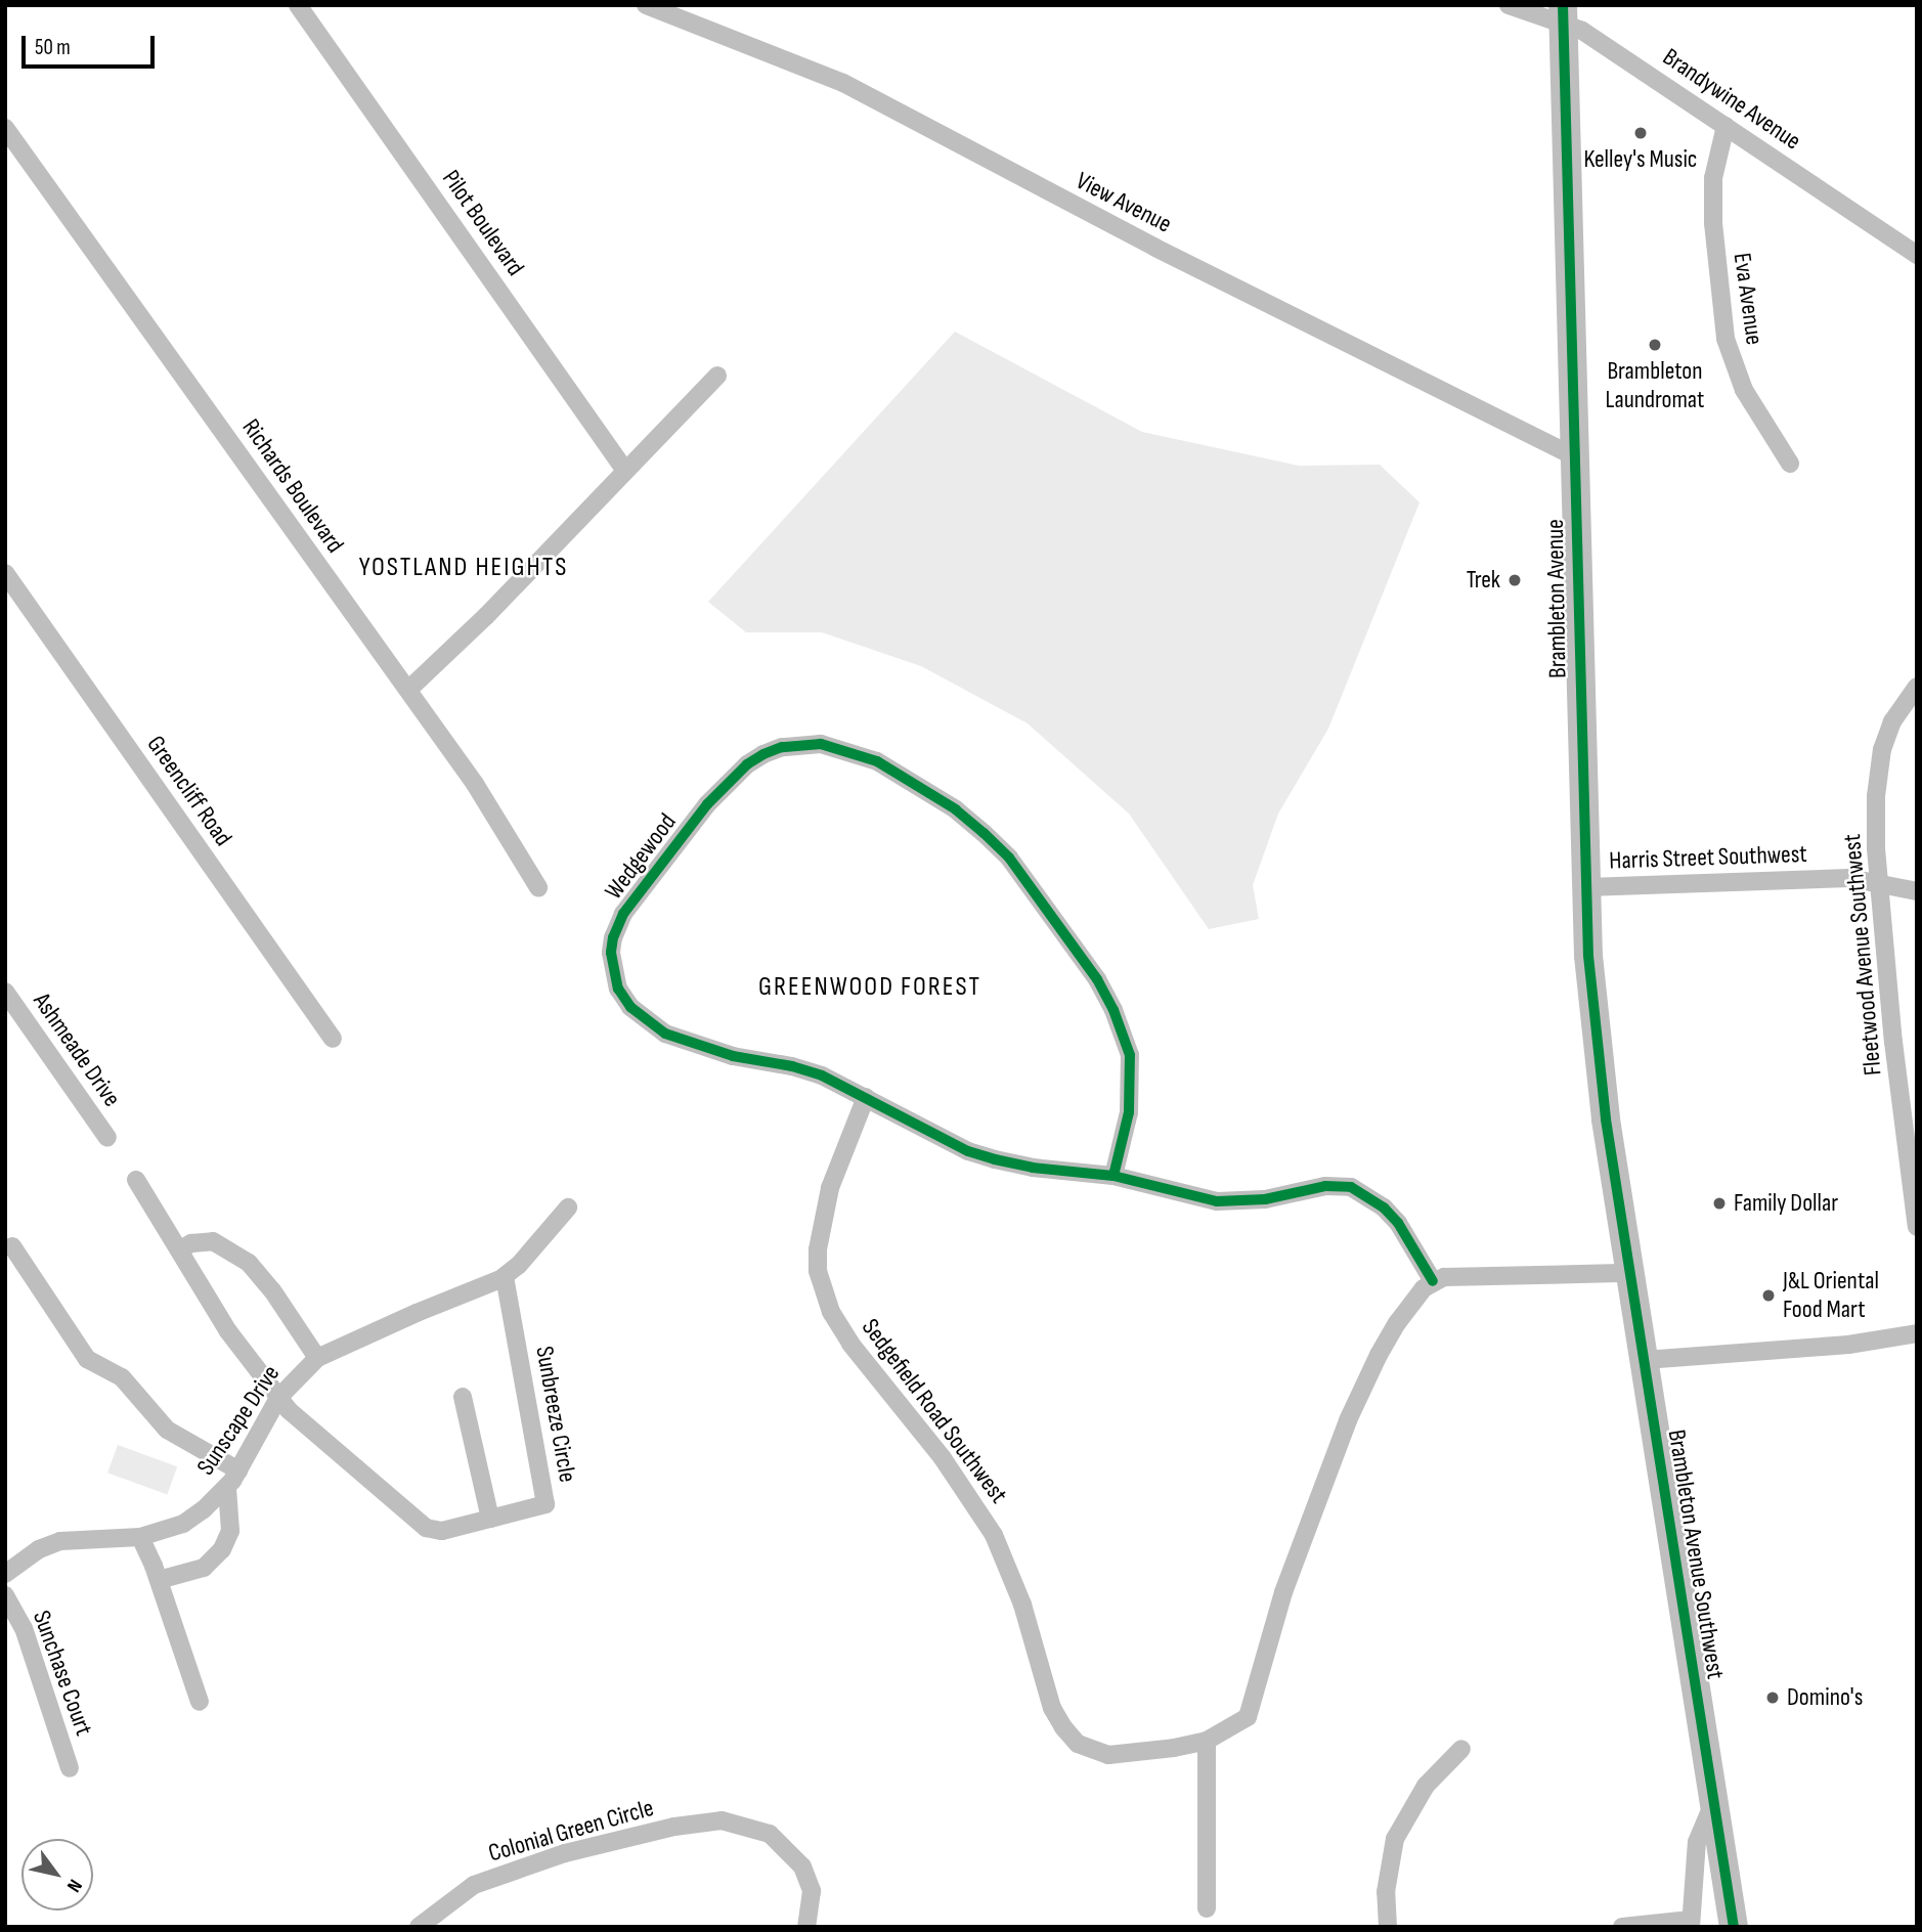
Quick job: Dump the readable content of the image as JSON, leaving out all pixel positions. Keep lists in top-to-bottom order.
{
  "streets": {
    "main road": ["Brambleton Avenue", "Brambleton Avenue Southwest"],
    "street": [
      "Brandywine Avenue",
      "View Avenue",
      "Pilot Boulevard",
      "Eva Avenue",
      "Richards Boulevard",
      "Greencliff Road",
      "Wedgewood",
      "Harris Street Southwest",
      "Fleetwood Avenue Southwest",
      "Ashmeade Drive",
      "Sedgefield Road Southwest",
      "Sunbreeze Circle",
      "Sunscape Drive",
      "Sunchase Court",
      "Colonial Green Circle"
    ]
  },
  "crossings": [
    ["Brandywine Avenue", "Eva Avenue"],
    ["Brandywine Avenue", "Brambleton Avenue"],
    ["View Avenue", "Brambleton Avenue"],
    ["Brambleton Avenue", "Harris Street Southwest"],
    ["Brambleton Avenue", "Brambleton Avenue Southwest"],
    ["Wedgewood", "Sedgefield Road Southwest"],
    ["Harris Street Southwest", "Fleetwood Avenue Southwest"],
    ["Sunbreeze Circle", "Sunscape Drive"]
  ],
  "districts": ["YOSTLAND HEIGHTS", "GREENWOOD FOREST"],
  "places": [
    "Kelley's Music",
    "Brambleton Laundromat",
    "Trek",
    "Family Dollar",
    "J&L Oriental Food Mart",
    "Domino's"
  ],
  "scale_bar": "50 m",
  "north": "bottom right"
}
